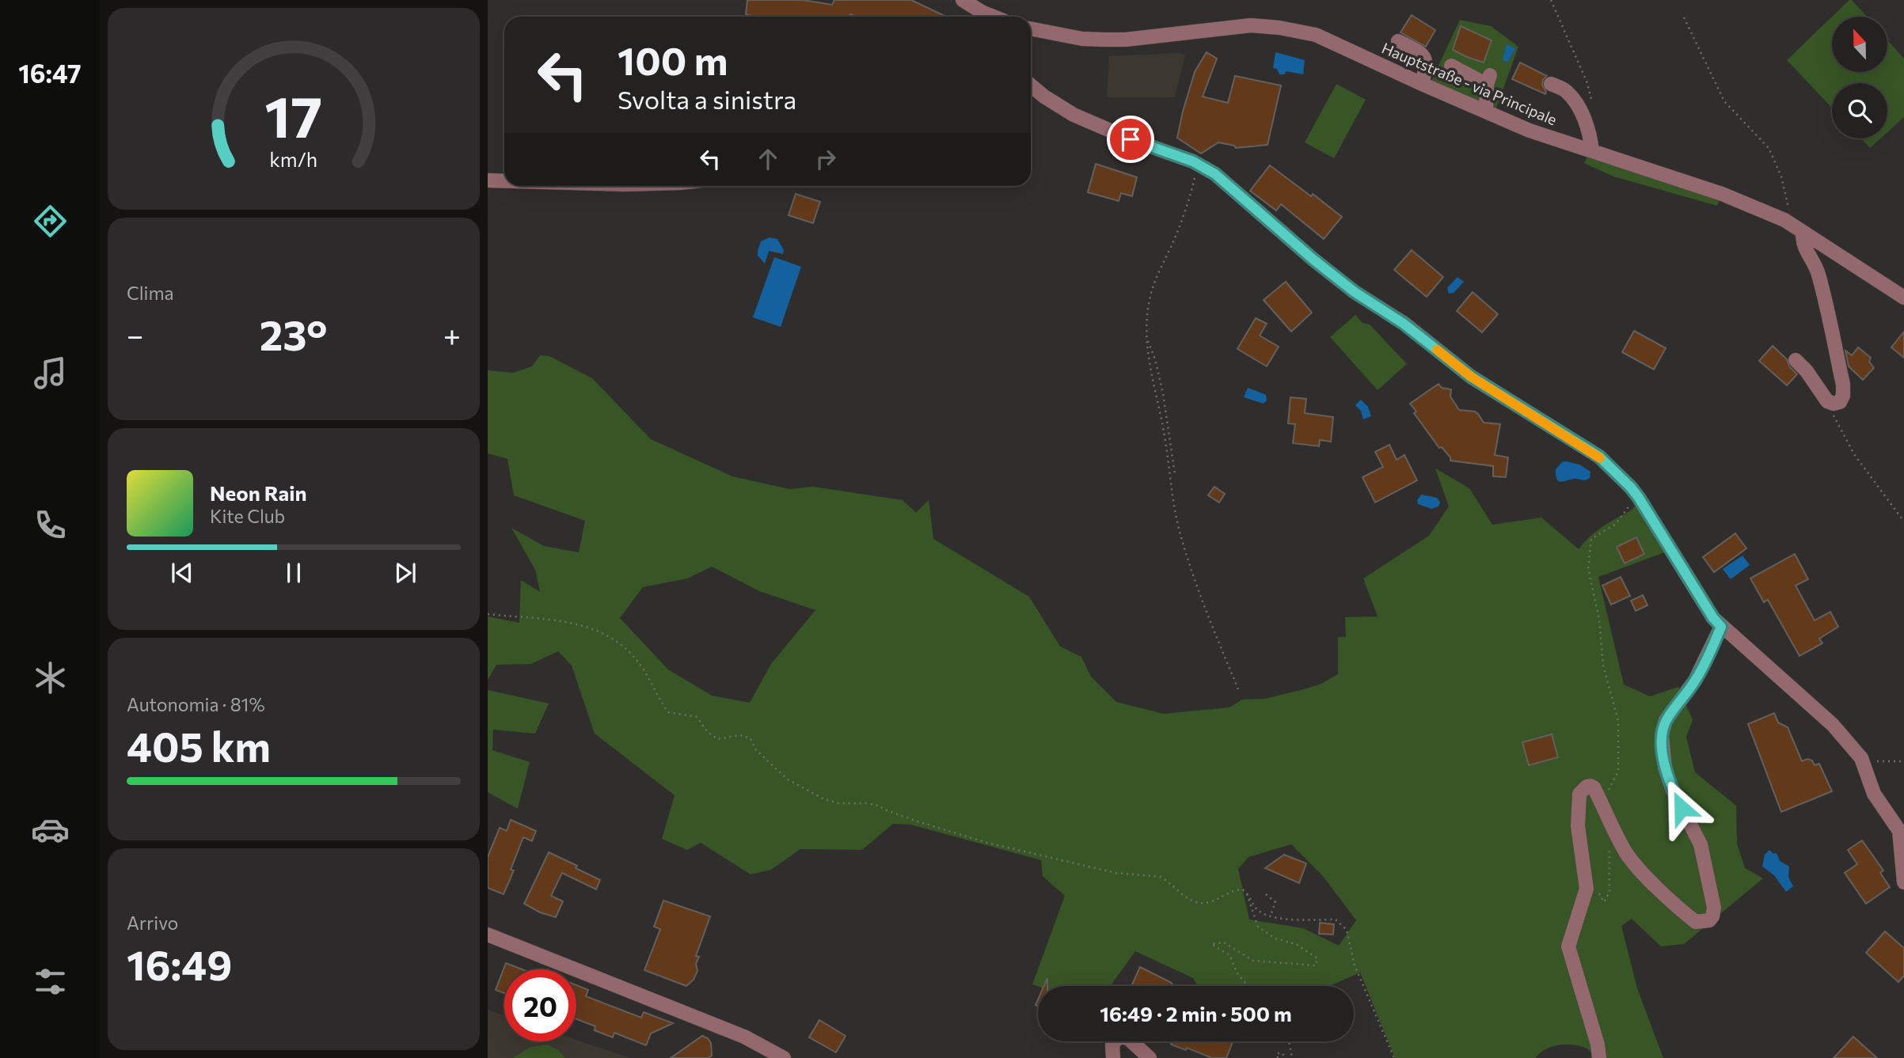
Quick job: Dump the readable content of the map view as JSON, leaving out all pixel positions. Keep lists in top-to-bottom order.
{
  "streets": {
    "street": ["Hauptstraße - via Principale"]
  },
  "north": "top",
  "page": {
    "tabs": "16:47",
    "turn": ["100 m", "Svolta a sinistra"],
    "tile": [
      "Clima",
      ["Autonomia · 81%", "405 km"],
      ["Arrivo", "16:49"]
    ],
    "heat": ["−", "23°", "+"],
    "song": ["Neon Rain", "Kite Club"],
    "limit": "20",
    "trip": "16:49 · 2 min · 500 m",
    "gauge": ["17", "km/h"]
  }
}
